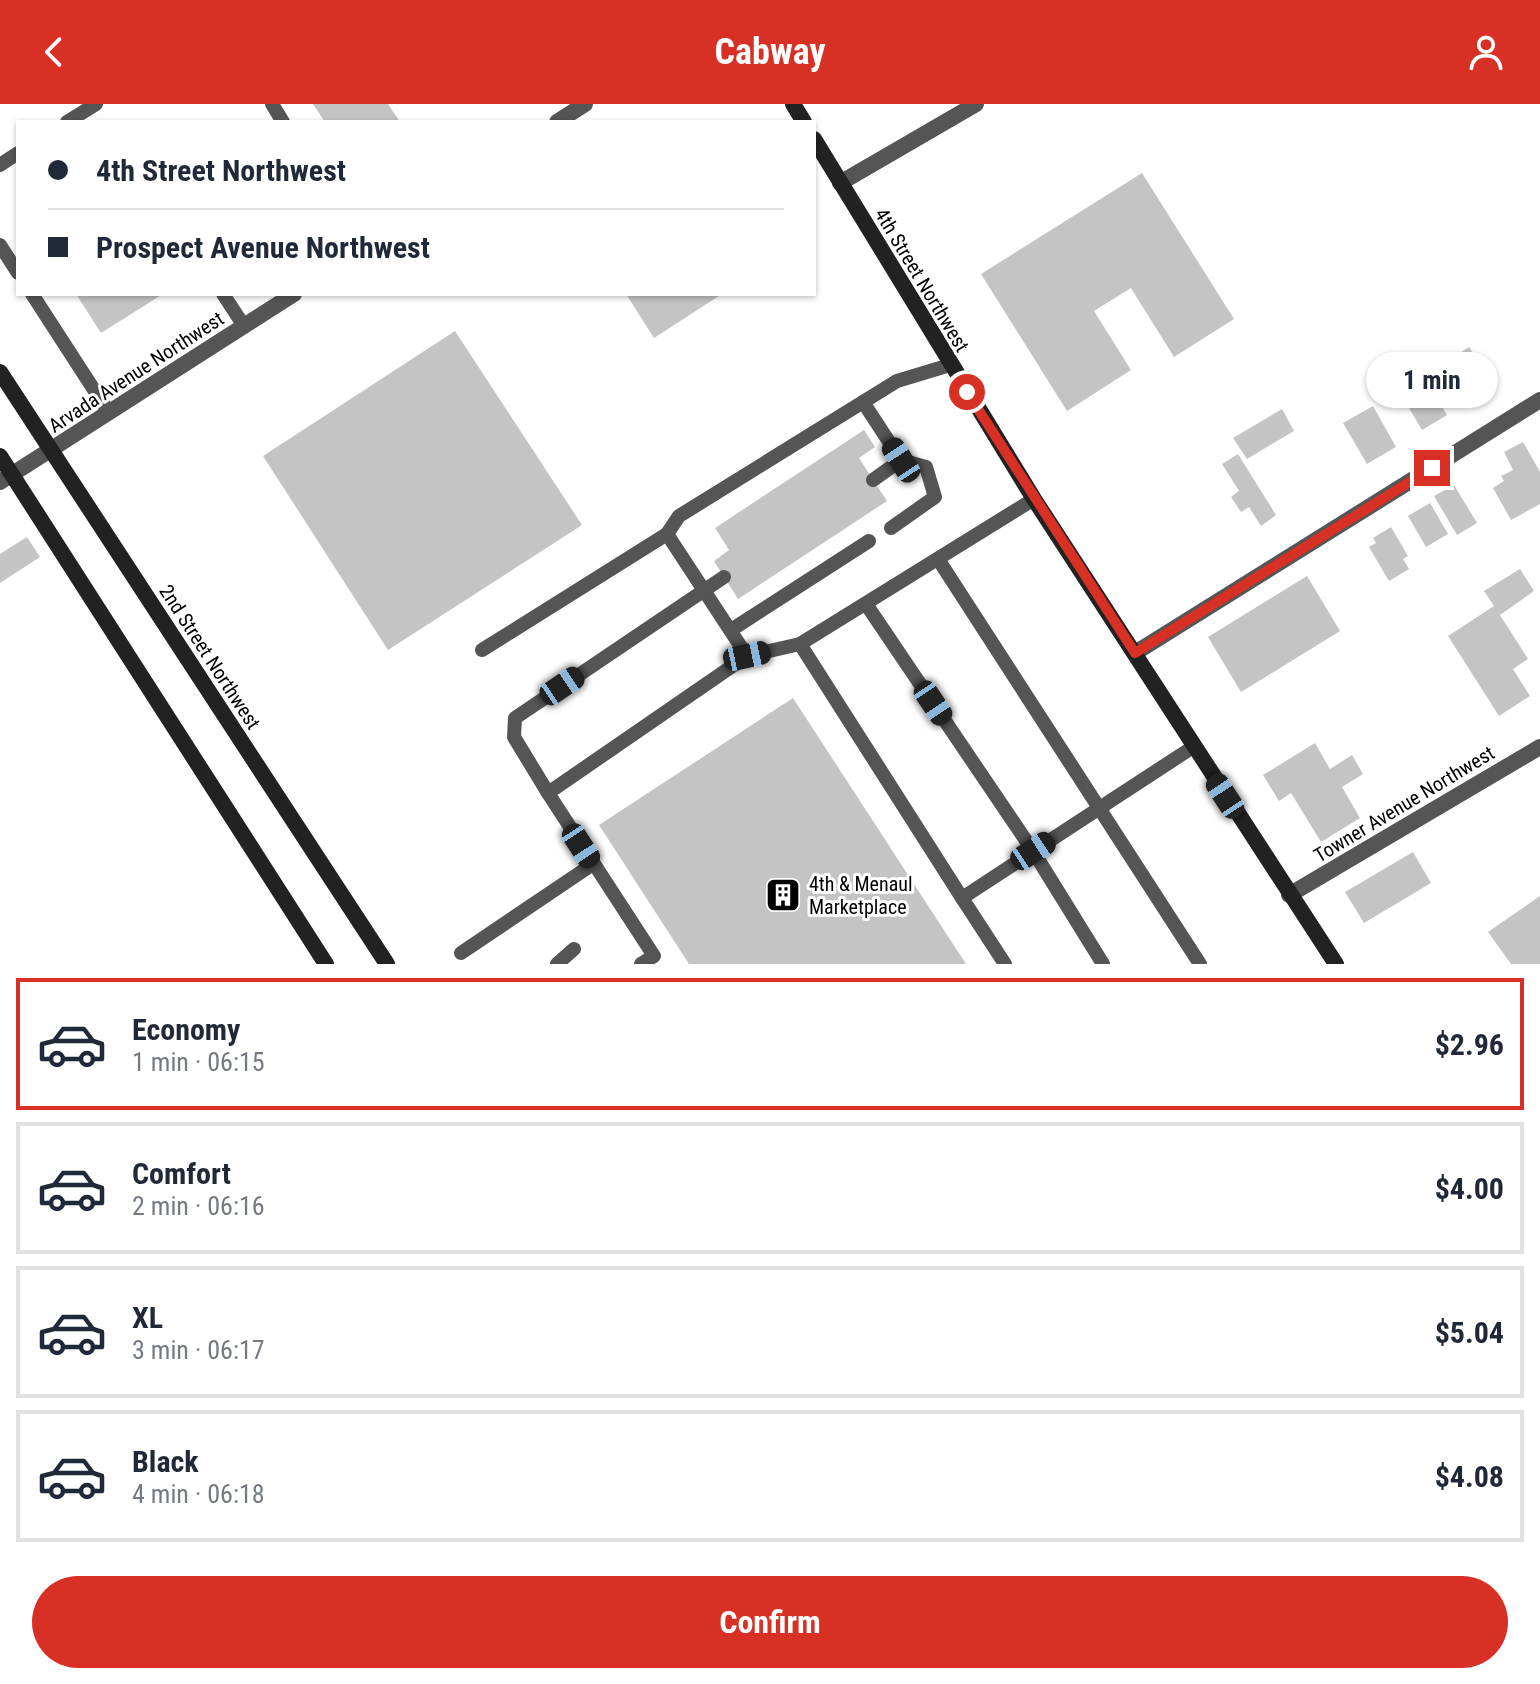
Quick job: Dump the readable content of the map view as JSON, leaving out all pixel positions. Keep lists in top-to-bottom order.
{
  "streets": {
    "main road": ["4th Street Northwest", "2nd Street Northwest"],
    "street": ["Arvada Avenue Northwest", "Towner Avenue Northwest"]
  },
  "crossings": [
    ["4th Street Northwest", "Towner Avenue Northwest"],
    ["Arvada Avenue Northwest", "2nd Street Northwest"]
  ],
  "places": {
    "building": ["4th & Menaul Marketplace"]
  },
  "page": {
    "header": "Cabway",
    "banner": ["4th Street Northwest", "Prospect Avenue Northwest"],
    "bubble": "1 min",
    "list": [
      {
        "name": "Economy",
        "note": "1 min · 06:15",
        "value": "$2.96"
      },
      {
        "name": "Comfort",
        "note": "2 min · 06:16",
        "value": "$4.00"
      },
      {
        "name": "XL",
        "note": "3 min · 06:17",
        "value": "$5.04"
      },
      {
        "name": "Black",
        "note": "4 min · 06:18",
        "value": "$4.08"
      }
    ],
    "buttons": "Confirm"
  }
}
